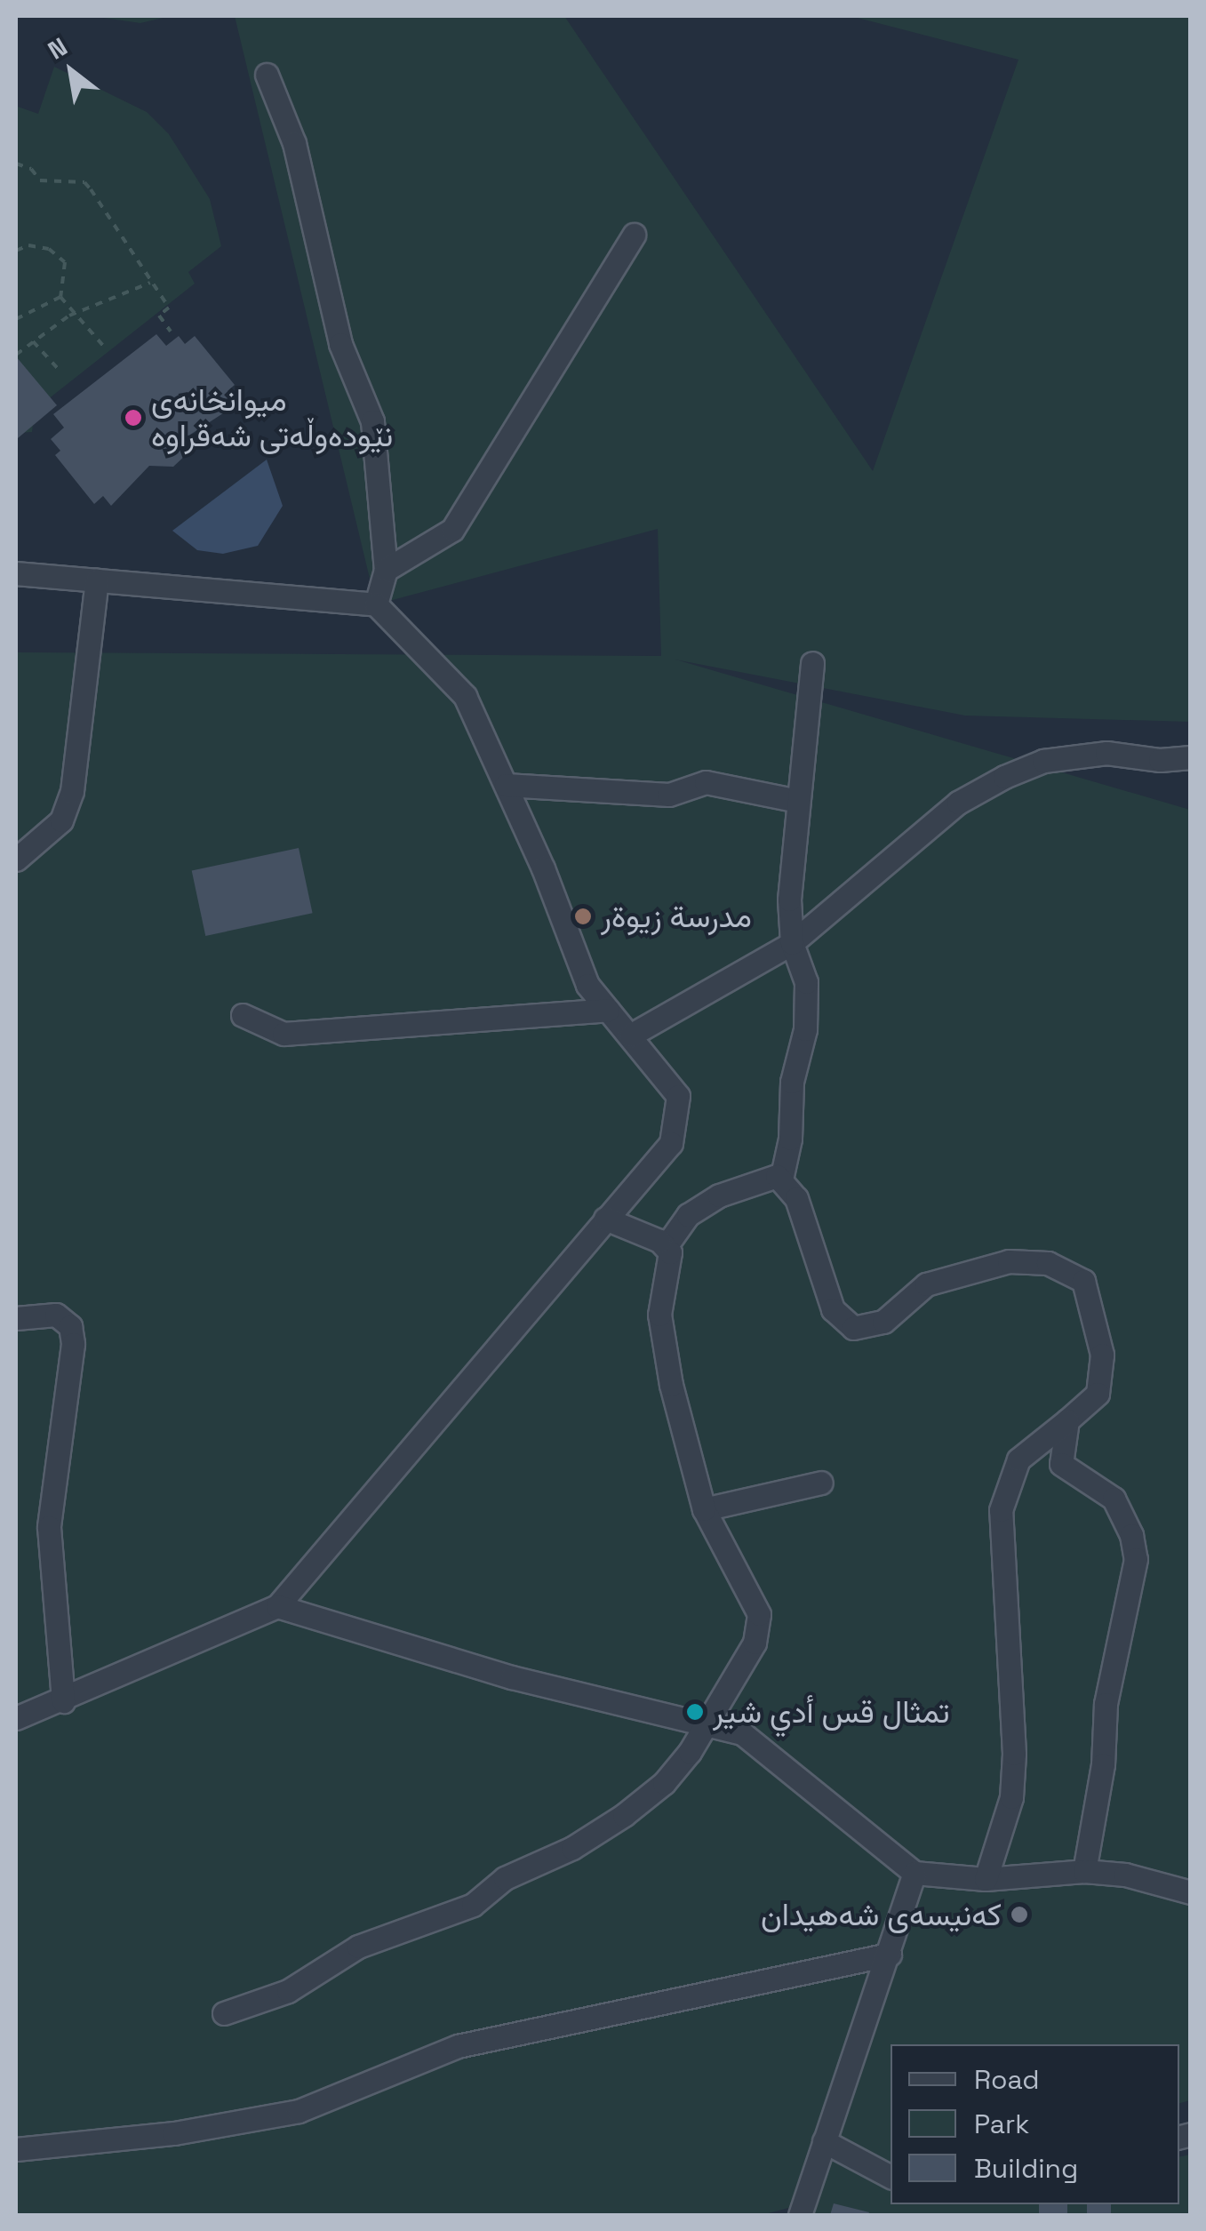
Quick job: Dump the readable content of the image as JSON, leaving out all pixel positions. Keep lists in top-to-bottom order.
{
  "places": [
    "میوانخانەی نێودەوڵەتی شەقراوە",
    "مدرسة زيوةر",
    "تمثال قس أدي شير",
    "کەنیسەی شەهیدان"
  ],
  "legend": ["Road", "Park", "Building"],
  "north": "top left"
}
